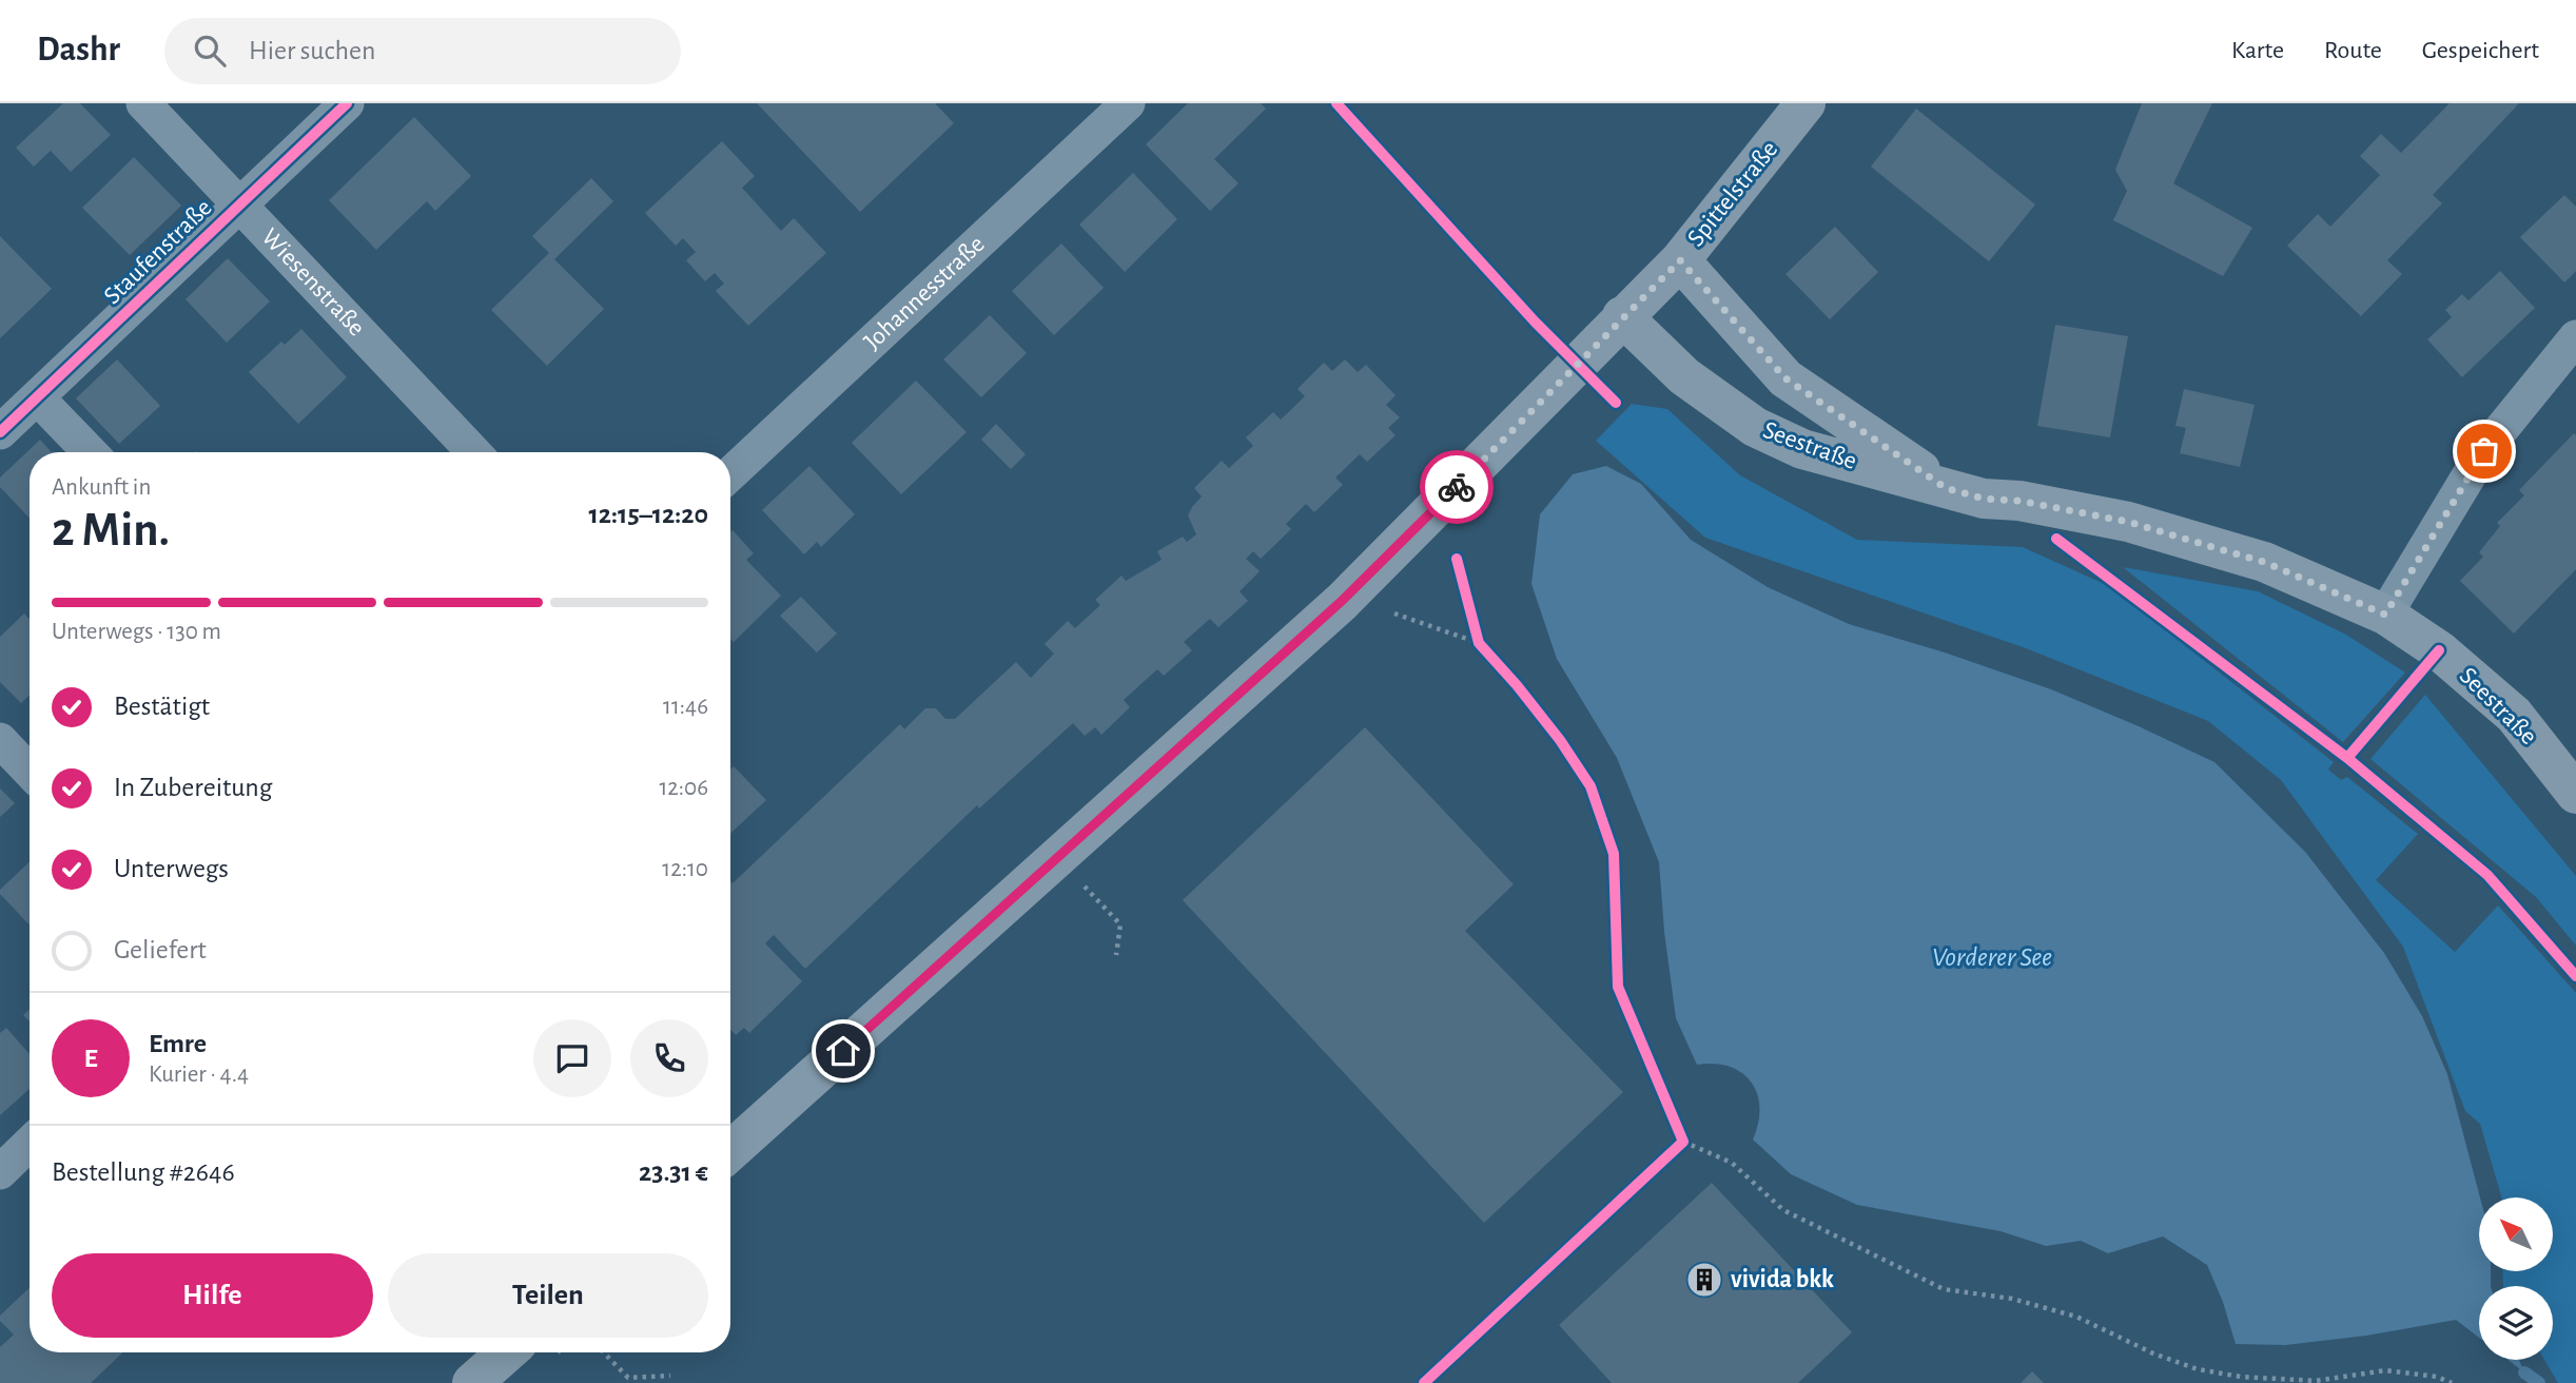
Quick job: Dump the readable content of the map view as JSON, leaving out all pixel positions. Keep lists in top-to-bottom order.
{
  "streets": {
    "main road": ["Spittelstraße", "Seestraße"],
    "street": ["Staufenstraße", "Wiesenstraße", "Johannesstraße"]
  },
  "crossings": [
    ["Spittelstraße", "Seestraße"],
    ["Staufenstraße", "Wiesenstraße"]
  ],
  "water": ["Vorderer See"],
  "places": {
    "building": ["vivida bkk"]
  },
  "north": "top left",
  "page": {
    "header": "Dashr",
    "search": "Hier suchen",
    "nav": ["Karte", "Route", "Gespeichert"],
    "heading": ["2 Min.", "Ankunft in", "12:15–12:20"],
    "panel": [
      "Emre",
      "Kurier · 4.4",
      "Bestellung #2646",
      "23.31 €"
    ],
    "bar": "Unterwegs · 130 m",
    "list": [
      ["Bestätigt", "11:46"],
      ["In Zubereitung", "12:06"],
      ["Unterwegs", "12:10"],
      "Geliefert"
    ],
    "round": "E",
    "buttons": ["Hilfe", "Teilen"]
  }
}
